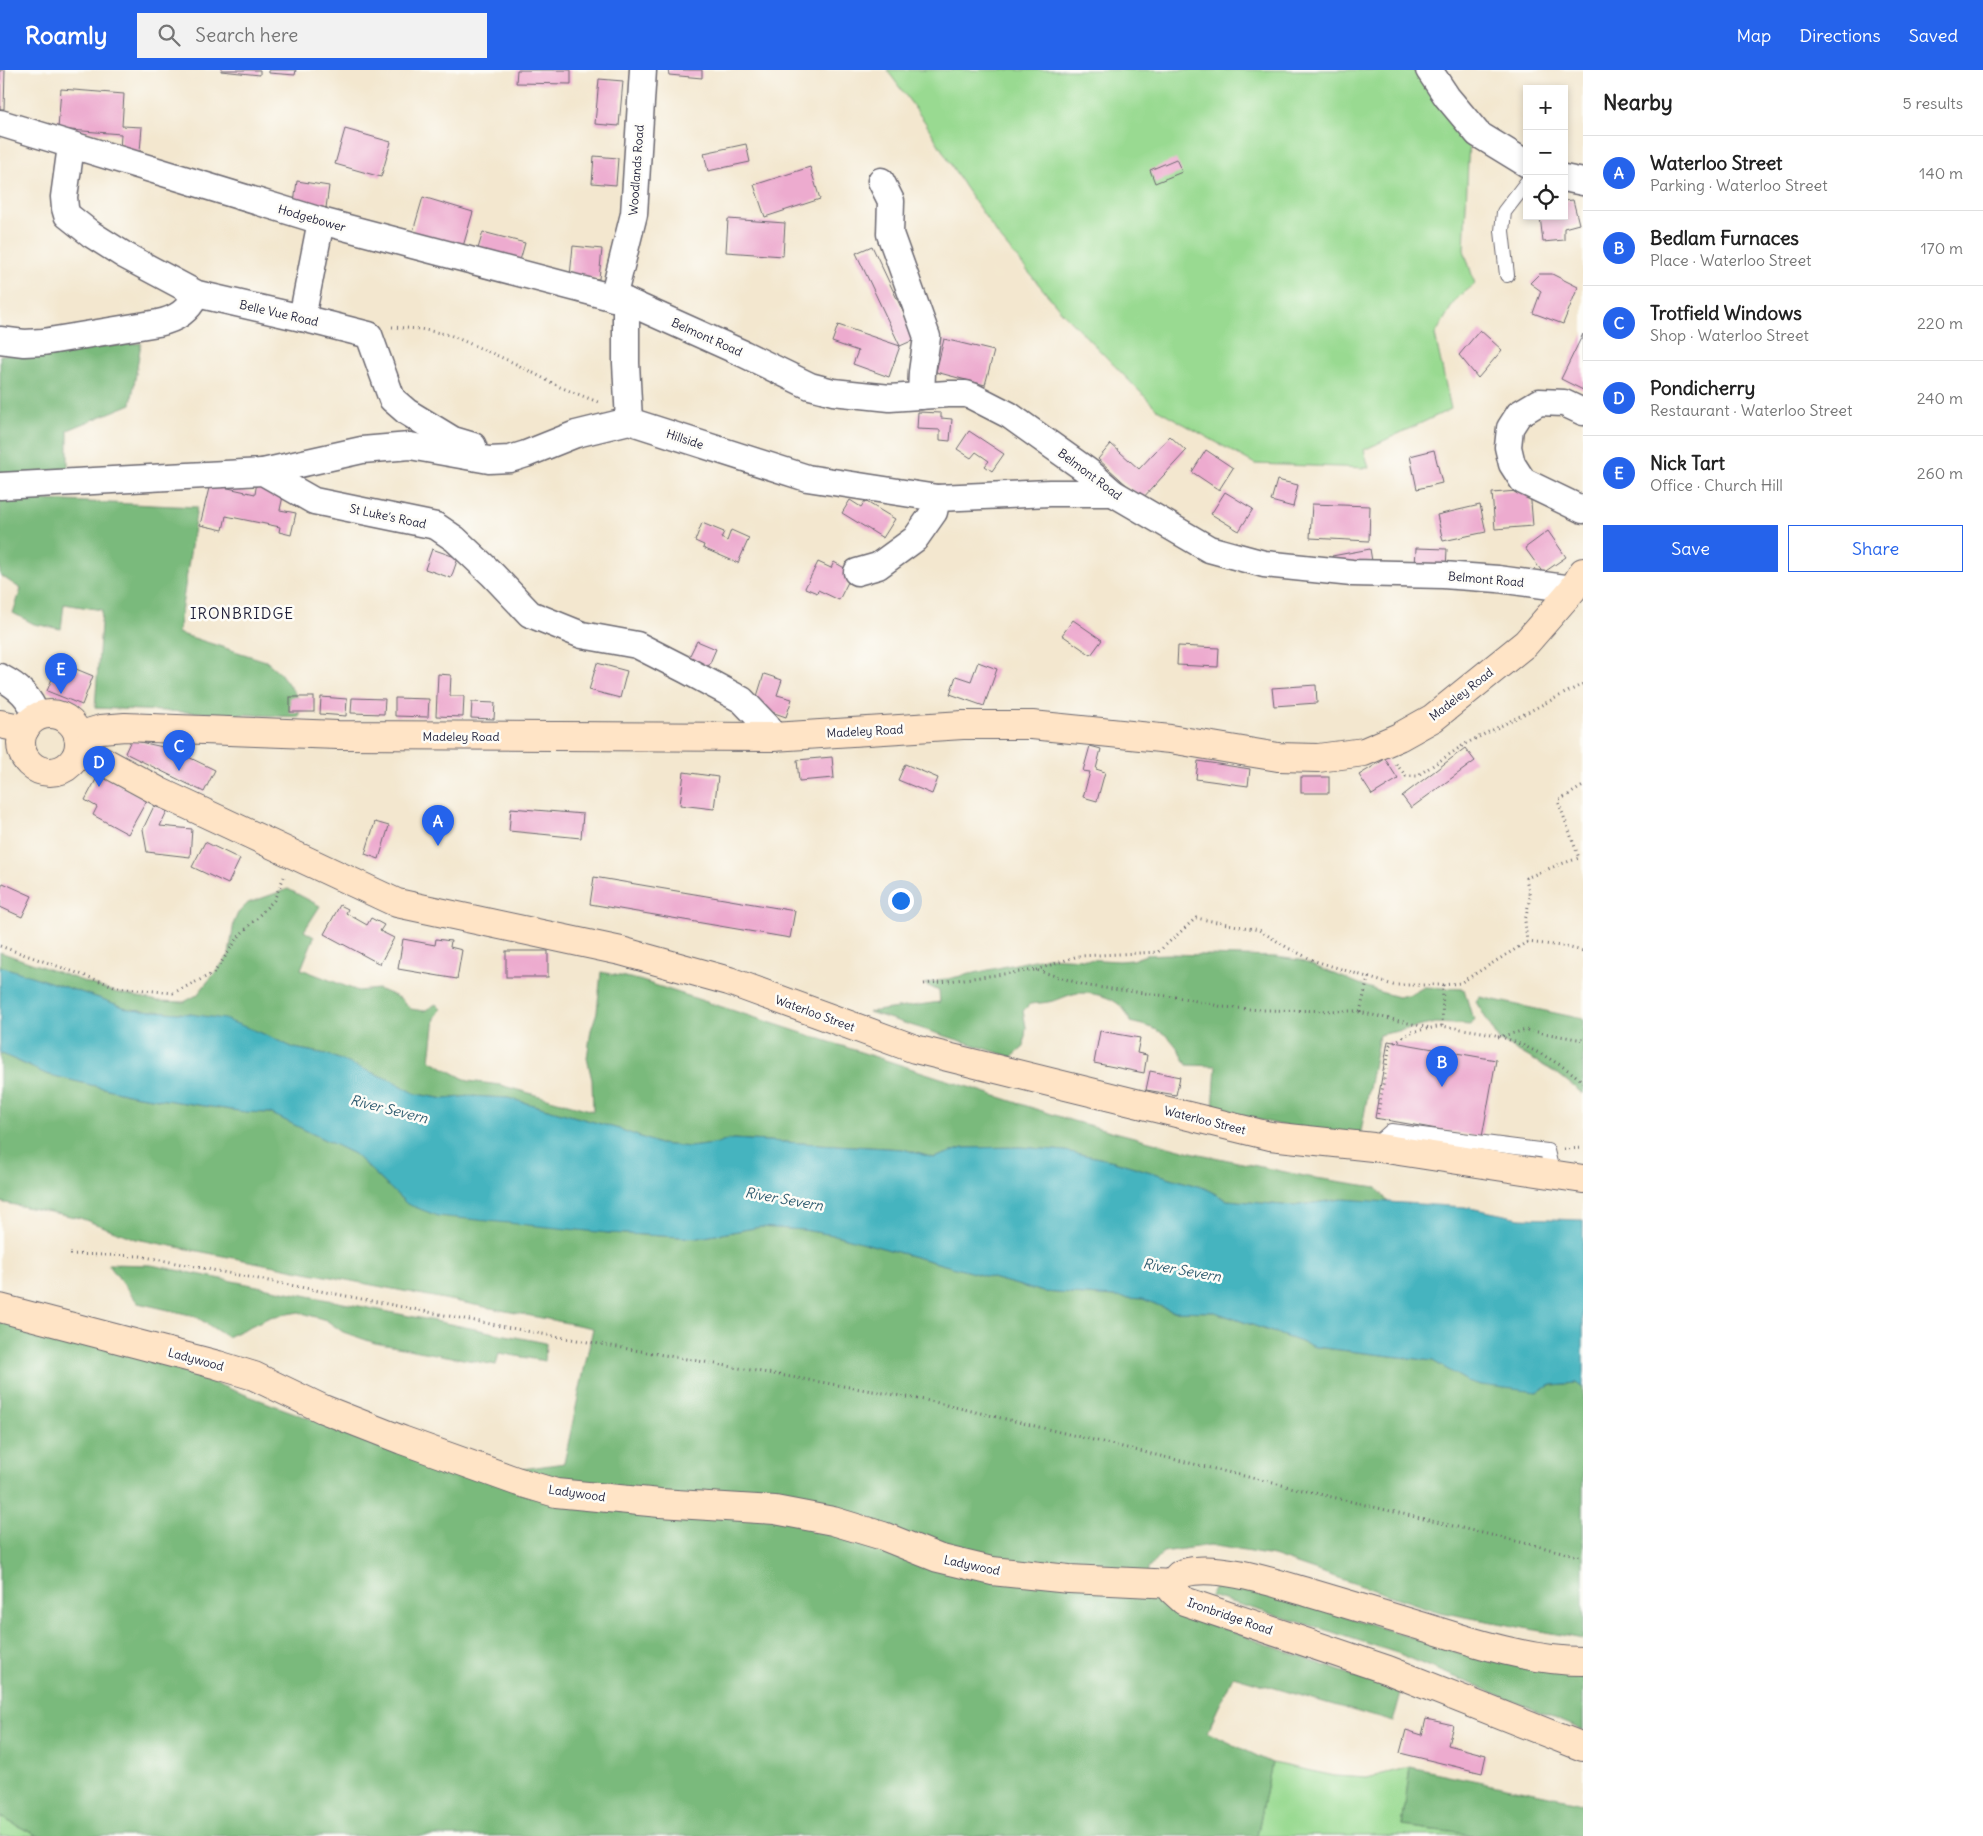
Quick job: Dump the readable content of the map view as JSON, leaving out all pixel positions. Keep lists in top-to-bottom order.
{
  "streets": {
    "main road": [
      "Madeley Road",
      "Waterloo Street",
      "Ladywood",
      "Ironbridge Road"
    ],
    "street": [
      "Woodlands Road",
      "Hodgebower",
      "Belle Vue Road",
      "Belmont Road",
      "Hillside",
      "St Luke's Road"
    ]
  },
  "crossings": [
    ["Woodlands Road", "Hodgebower"],
    ["Woodlands Road", "Belmont Road"],
    ["Woodlands Road", "Hillside"],
    ["Hodgebower", "Belle Vue Road"],
    ["Hodgebower", "Belmont Road"],
    ["Belmont Road", "Hillside"],
    ["Belmont Road", "Madeley Road"],
    ["St Luke's Road", "Madeley Road"],
    ["Madeley Road", "Waterloo Street"],
    ["Ladywood", "Ironbridge Road"]
  ],
  "districts": ["IRONBRIDGE"],
  "water": ["River Severn"],
  "page": {
    "header": "Roamly",
    "search": "Search here",
    "nav": ["Map", "Directions", "Saved"],
    "heading": ["Nearby", "5 results"],
    "map_buttons": ["+", "−"],
    "list": [
      {
        "mark": "A",
        "name": "Waterloo Street",
        "note": "Parking · Waterloo Street",
        "value": "140 m"
      },
      {
        "mark": "B",
        "name": "Bedlam Furnaces",
        "note": "Place · Waterloo Street",
        "value": "170 m"
      },
      {
        "mark": "C",
        "name": "Trotfield Windows",
        "note": "Shop · Waterloo Street",
        "value": "220 m"
      },
      {
        "mark": "D",
        "name": "Pondicherry",
        "note": "Restaurant · Waterloo Street",
        "value": "240 m"
      },
      {
        "mark": "E",
        "name": "Nick Tart",
        "note": "Office · Church Hill",
        "value": "260 m"
      }
    ],
    "buttons": ["Save", "Share"],
    "pins": [
      "E",
      "C",
      "D",
      "A",
      "B"
    ]
  }
}
